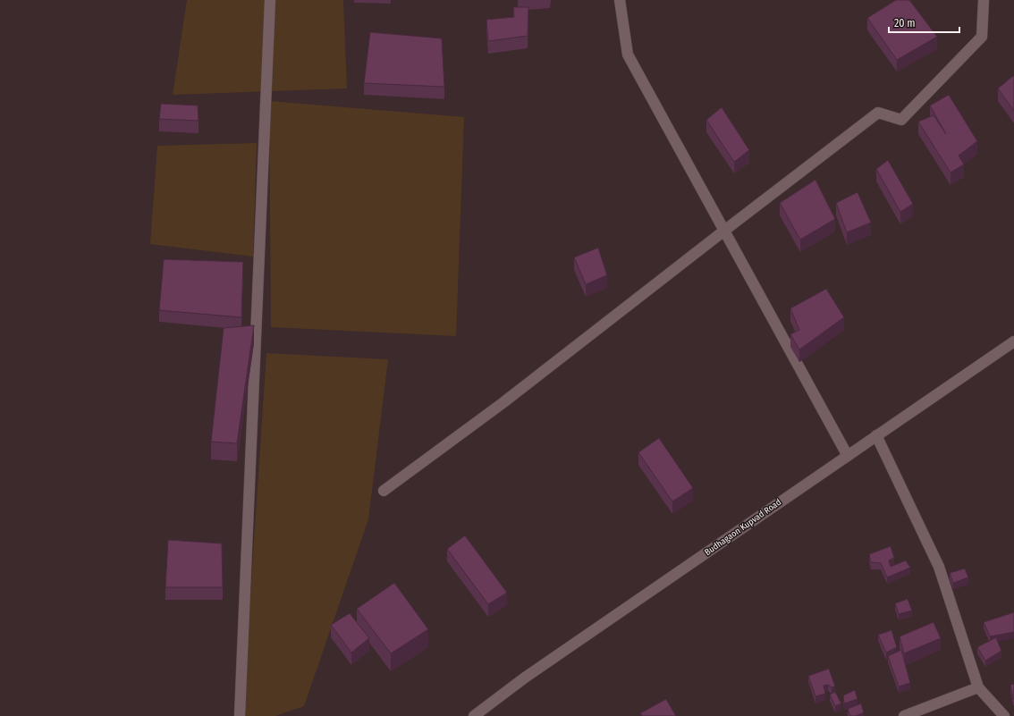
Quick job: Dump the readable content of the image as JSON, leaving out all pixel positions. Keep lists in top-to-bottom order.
{
  "streets": {
    "street": ["Budhagaon Kupvad Road"]
  },
  "scale_bar": "20 m"
}
